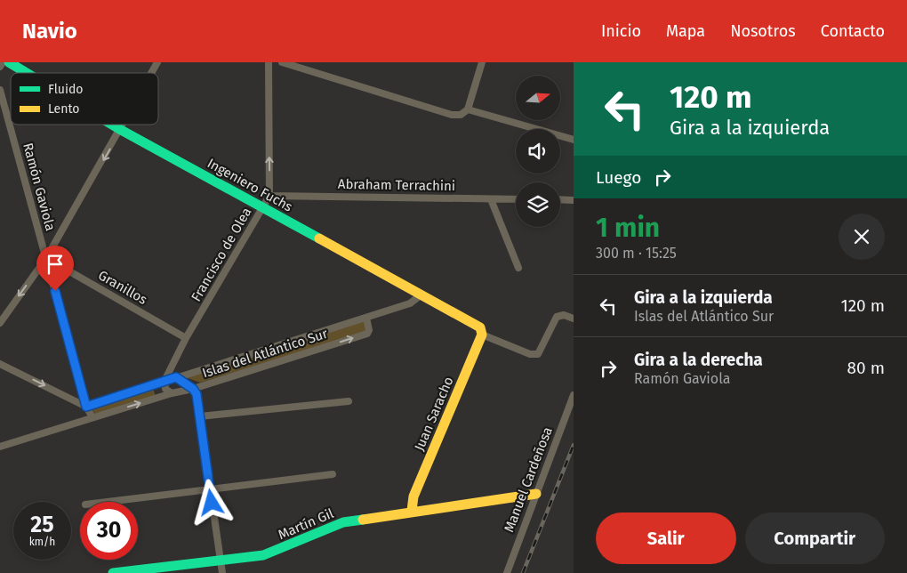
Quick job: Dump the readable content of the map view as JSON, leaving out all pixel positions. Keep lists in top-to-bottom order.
{
  "streets": {
    "street": [
      "Ingeniero Fuchs",
      "Abraham Terrachini",
      "Ramón Gaviola",
      "Francisco de Olea",
      "Granillos",
      "Islas del Atlántico Sur",
      "Juan Saracho",
      "Manuel Cardeñosa",
      "Martín Gil"
    ]
  },
  "crossings": [
    ["Ingeniero Fuchs", "Francisco de Olea"],
    ["Ingeniero Fuchs", "Islas del Atlántico Sur"],
    ["Ingeniero Fuchs", "Juan Saracho"],
    ["Abraham Terrachini", "Francisco de Olea"],
    ["Ramón Gaviola", "Granillos"],
    ["Ramón Gaviola", "Islas del Atlántico Sur"],
    ["Francisco de Olea", "Granillos"],
    ["Francisco de Olea", "Islas del Atlántico Sur"],
    ["Juan Saracho", "Martín Gil"],
    ["Manuel Cardeñosa", "Martín Gil"]
  ],
  "legend": ["Fluido", "Lento"],
  "north": "right",
  "page": {
    "header": "Navio",
    "nav": [
      "Inicio",
      "Mapa",
      "Nosotros",
      "Contacto"
    ],
    "turn": ["120 m", "Gira a la izquierda"],
    "then": "Luego",
    "heading": ["1 min", "300 m · 15:25"],
    "list": [
      {
        "name": "Gira a la izquierda",
        "note": "Islas del Atlántico Sur",
        "value": "120 m"
      },
      {
        "name": "Gira a la derecha",
        "note": "Ramón Gaviola",
        "value": "80 m"
      }
    ],
    "speed": "25 km/h",
    "limit": "30",
    "buttons": ["Salir", "Compartir"]
  }
}
